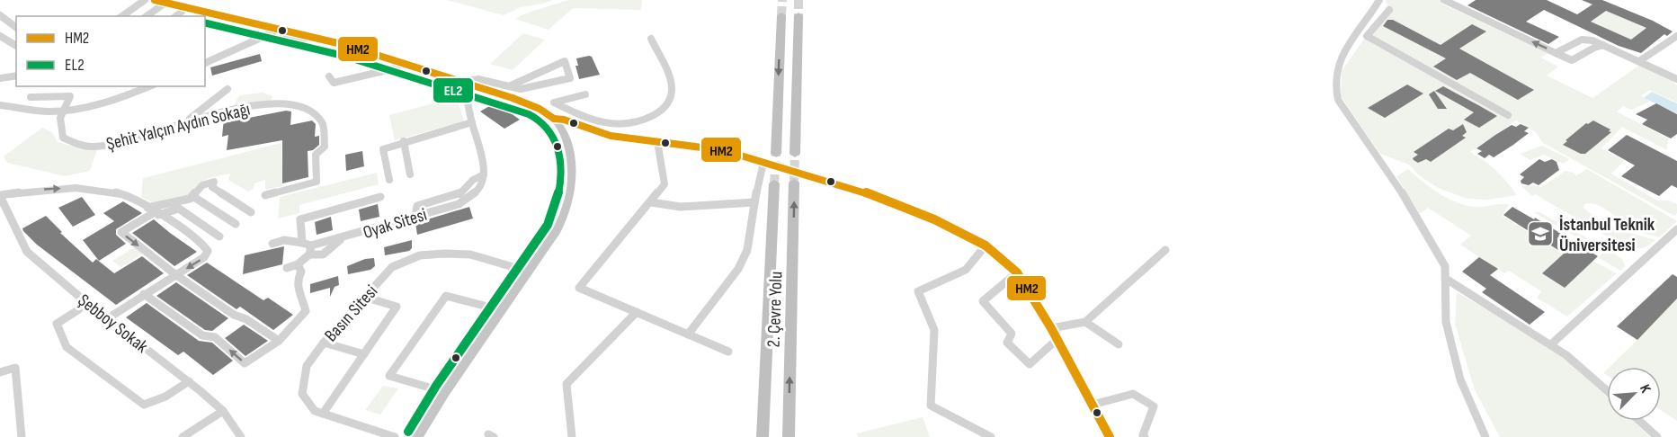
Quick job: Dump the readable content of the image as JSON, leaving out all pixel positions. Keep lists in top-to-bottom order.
{
  "streets": {
    "highway": ["2. Çevre Yolu"],
    "street": [
      "Şehit Yalçın Aydın Sokağı",
      "Oyak Sitesi",
      "Basın Sitesi",
      "Şebboy Sokak"
    ]
  },
  "places": {
    "school or university": ["İstanbul Teknik Üniversitesi"]
  },
  "lines": ["transit line HM2", "transit line EL2"],
  "legend": ["HM2", "EL2"],
  "north": "top right"
}
